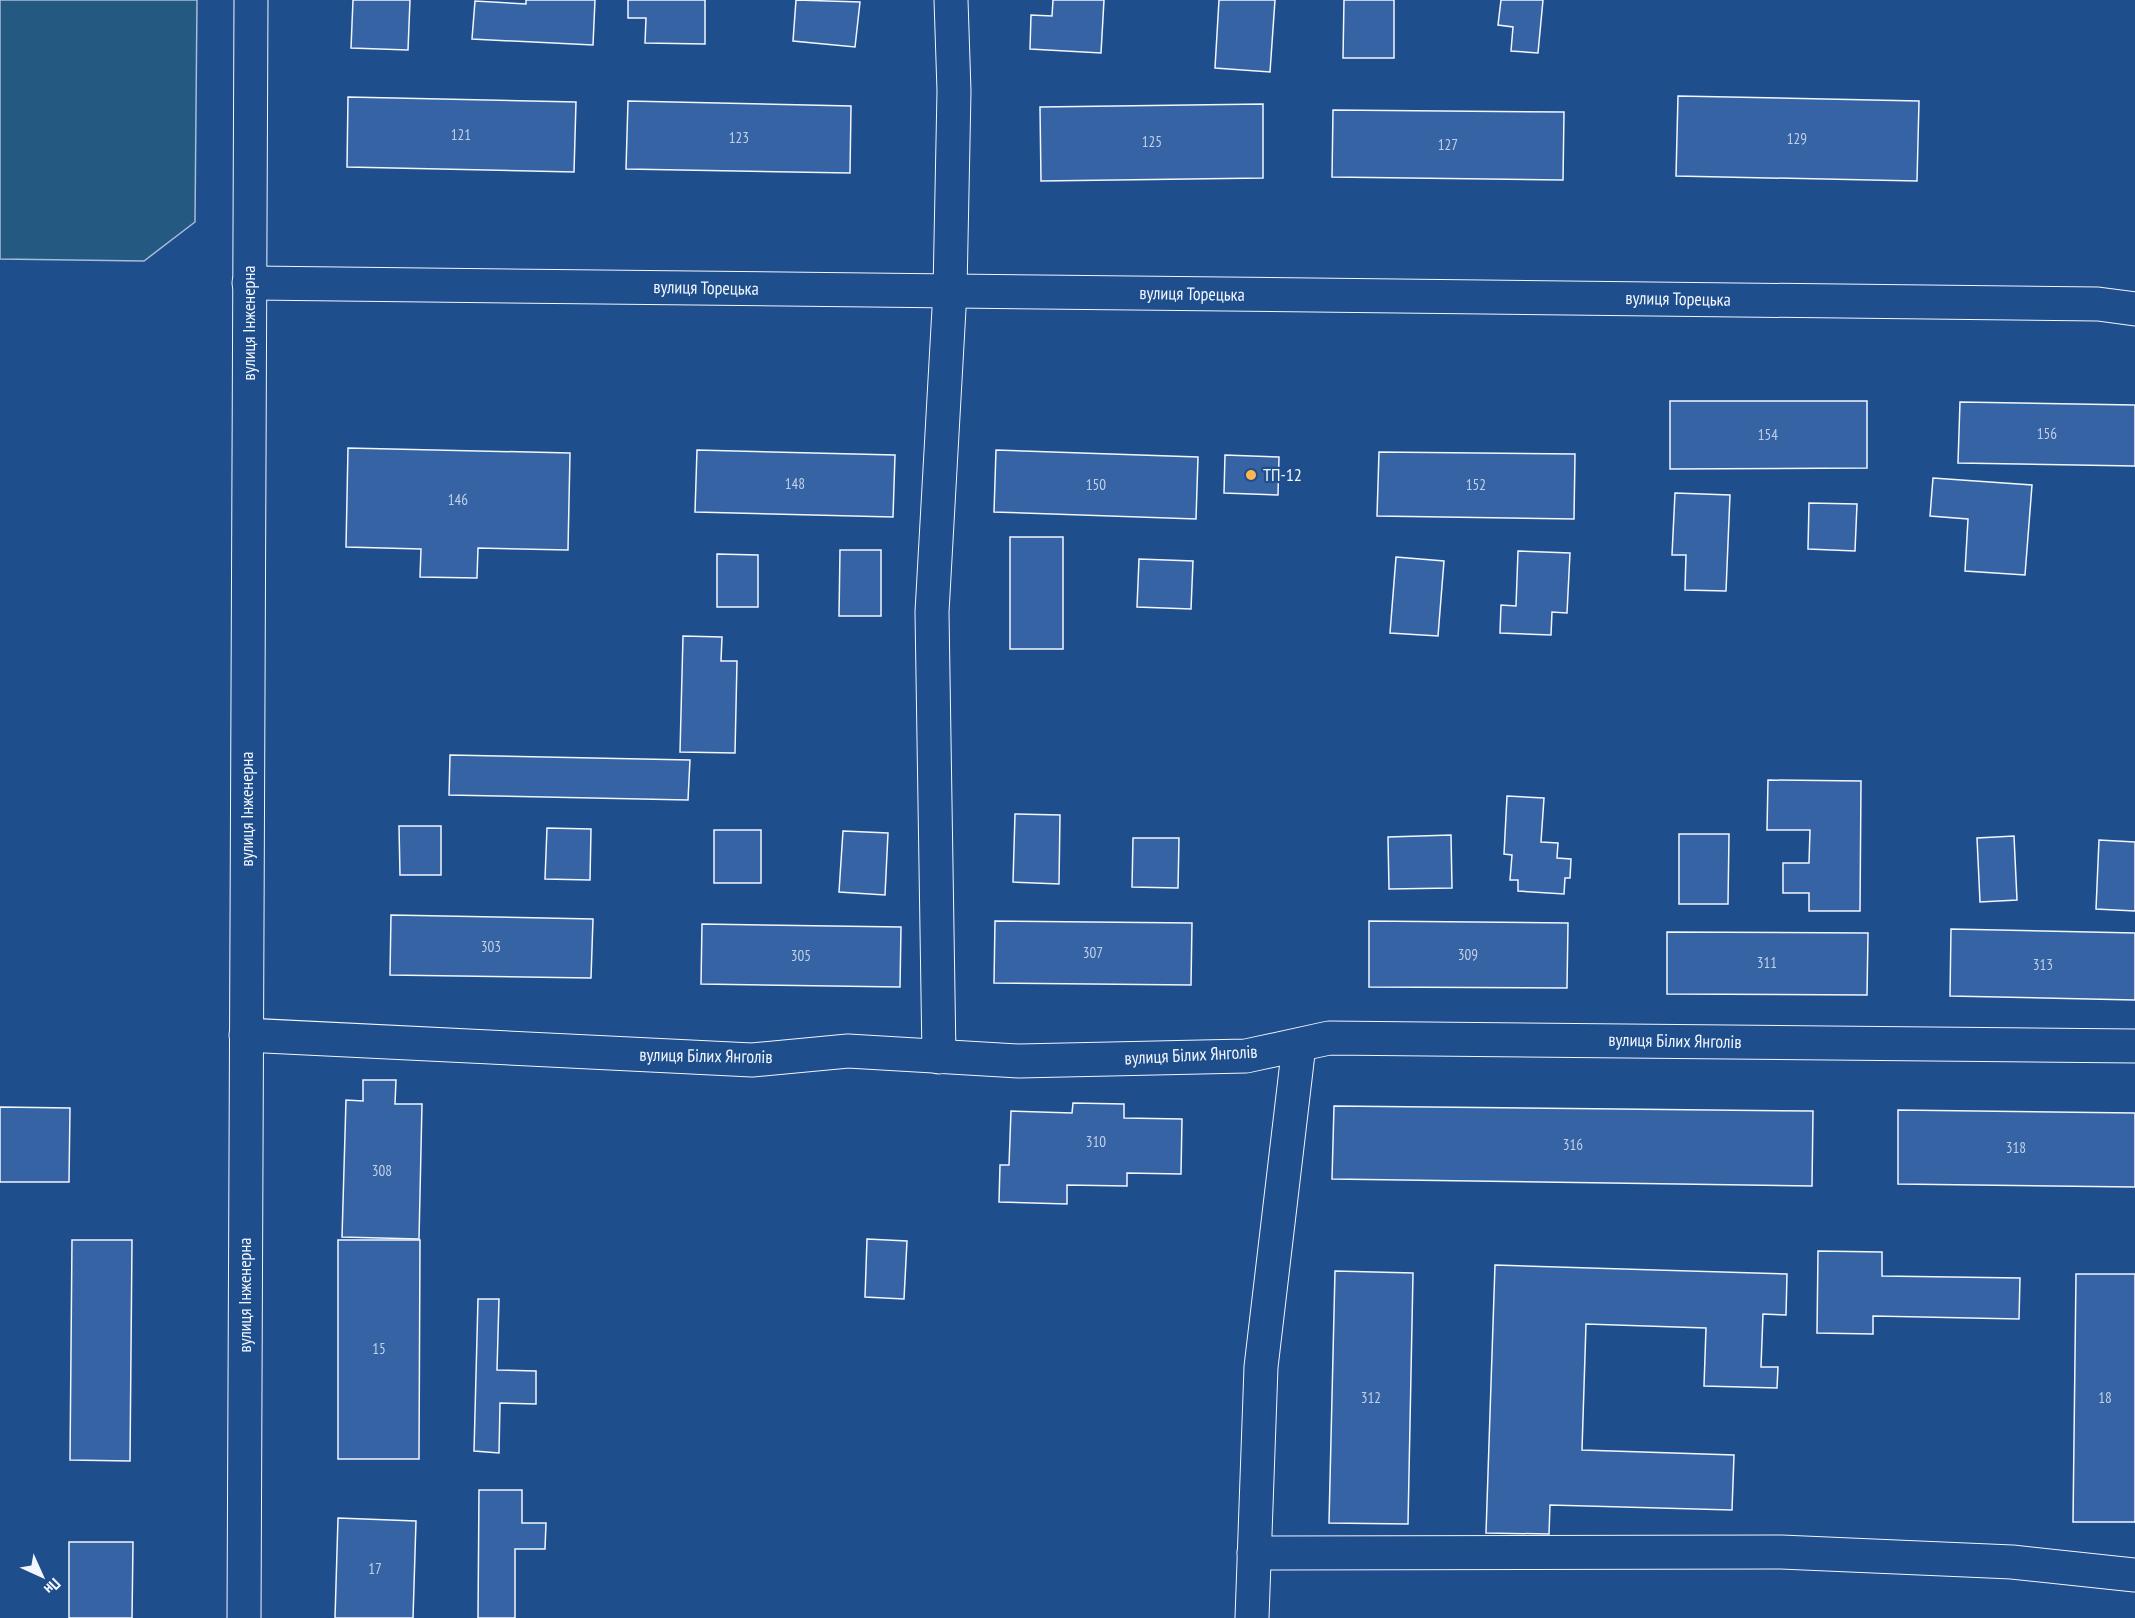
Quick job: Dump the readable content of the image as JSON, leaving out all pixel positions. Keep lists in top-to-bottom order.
{
  "streets": {
    "street": ["вулиця Торецька", "вулиця Інженерна", "вулиця Білих Янголів"]
  },
  "crossings": [
    ["вулиця Торецька", "вулиця Інженерна"],
    ["вулиця Інженерна", "вулиця Білих Янголів"]
  ],
  "places": ["ТП-12"],
  "house_numbers": [
    "121",
    "123",
    "129",
    "125",
    "127",
    "156",
    "154",
    "148",
    "150",
    "152",
    "146",
    "303",
    "307",
    "309",
    "305",
    "311",
    "313",
    "310",
    "316",
    "318",
    "308",
    "15",
    "312",
    "18",
    "17"
  ],
  "north": "bottom right"
}
